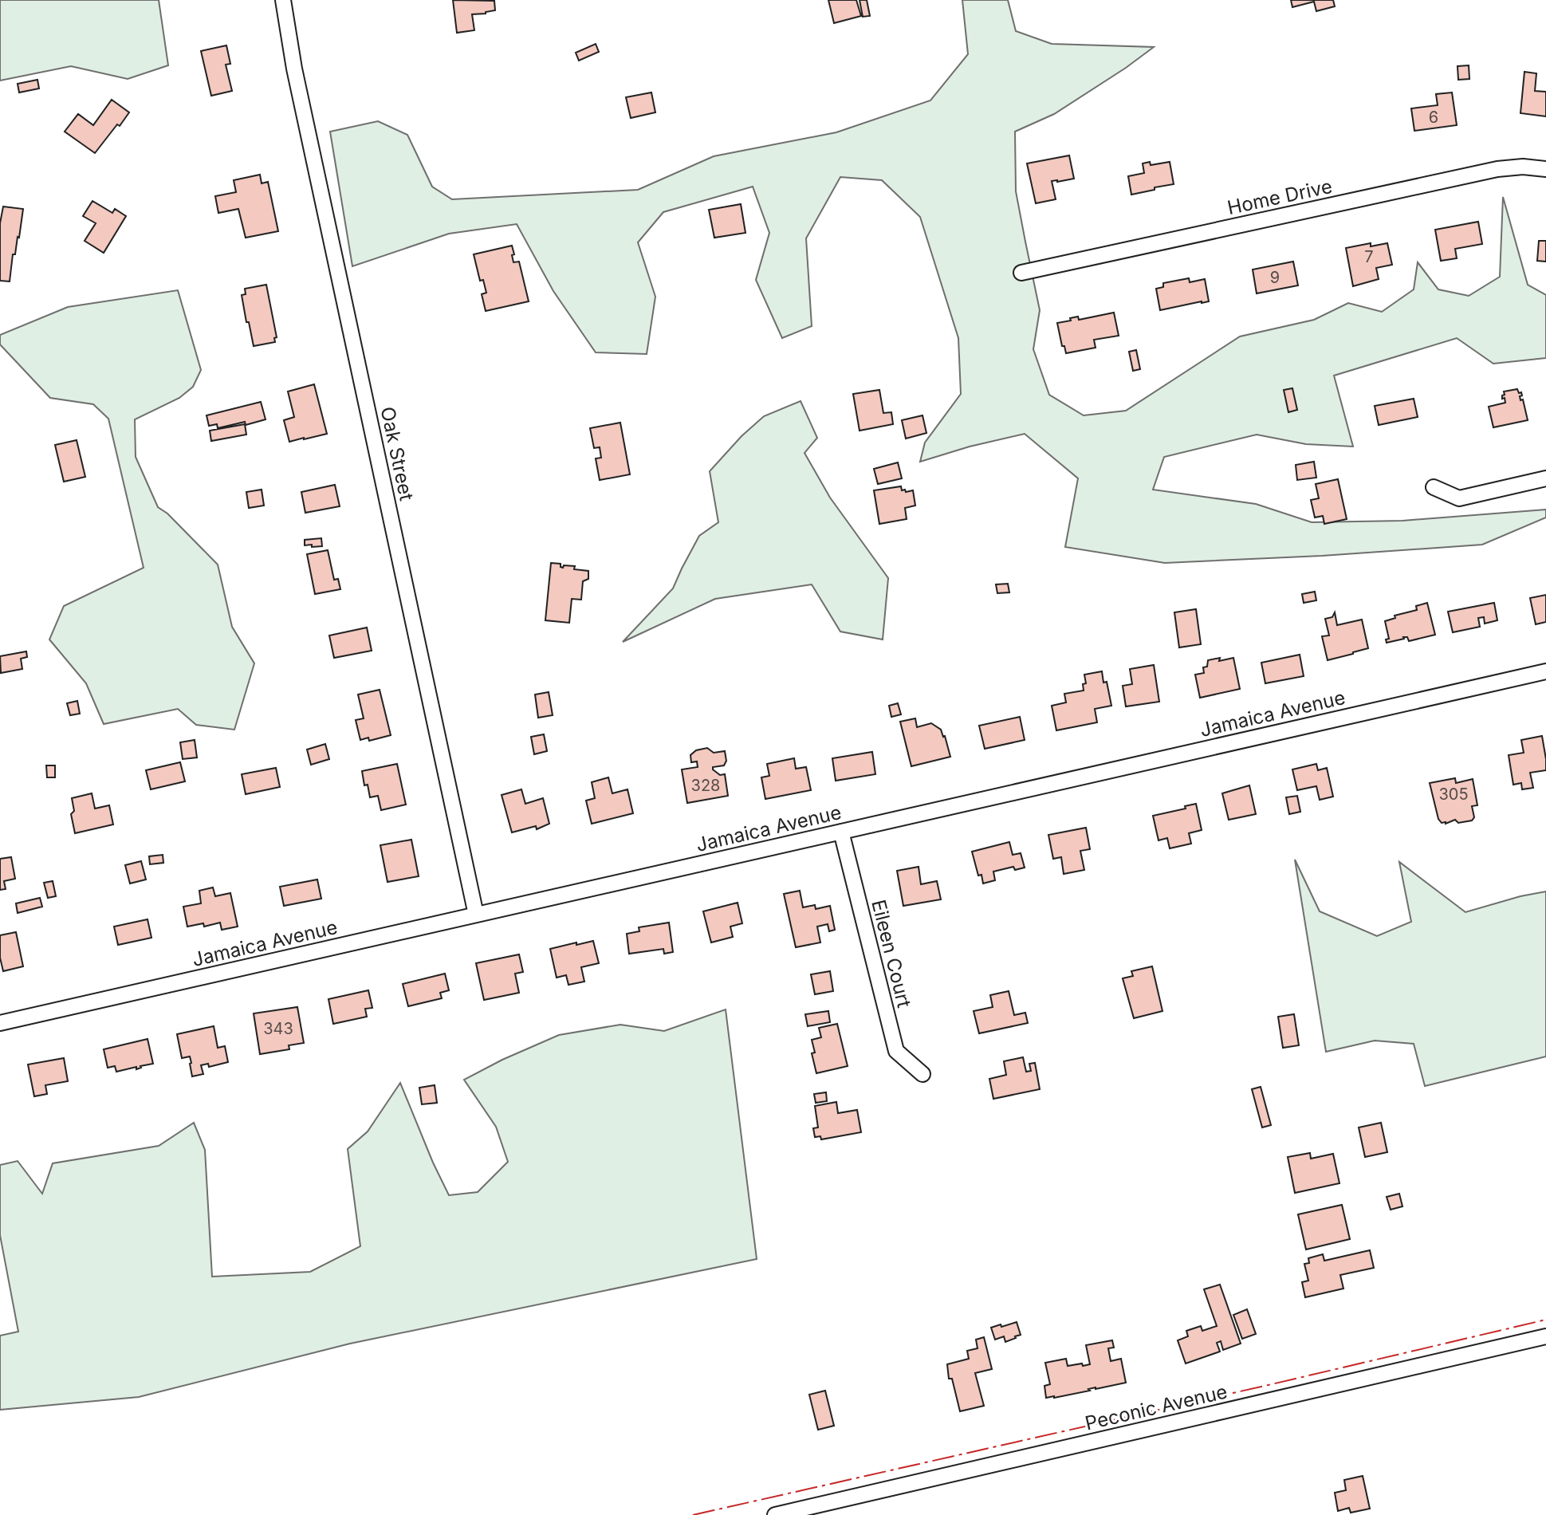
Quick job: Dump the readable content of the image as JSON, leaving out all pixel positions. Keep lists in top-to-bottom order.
{
  "streets": {
    "street": [
      "Home Drive",
      "Oak Street",
      "Jamaica Avenue",
      "Eileen Court",
      "Peconic Avenue"
    ]
  },
  "crossings": [
    ["Oak Street", "Jamaica Avenue"],
    ["Jamaica Avenue", "Eileen Court"]
  ],
  "house_numbers": [
    "6",
    "7",
    "9",
    "328",
    "305",
    "343"
  ]
}
